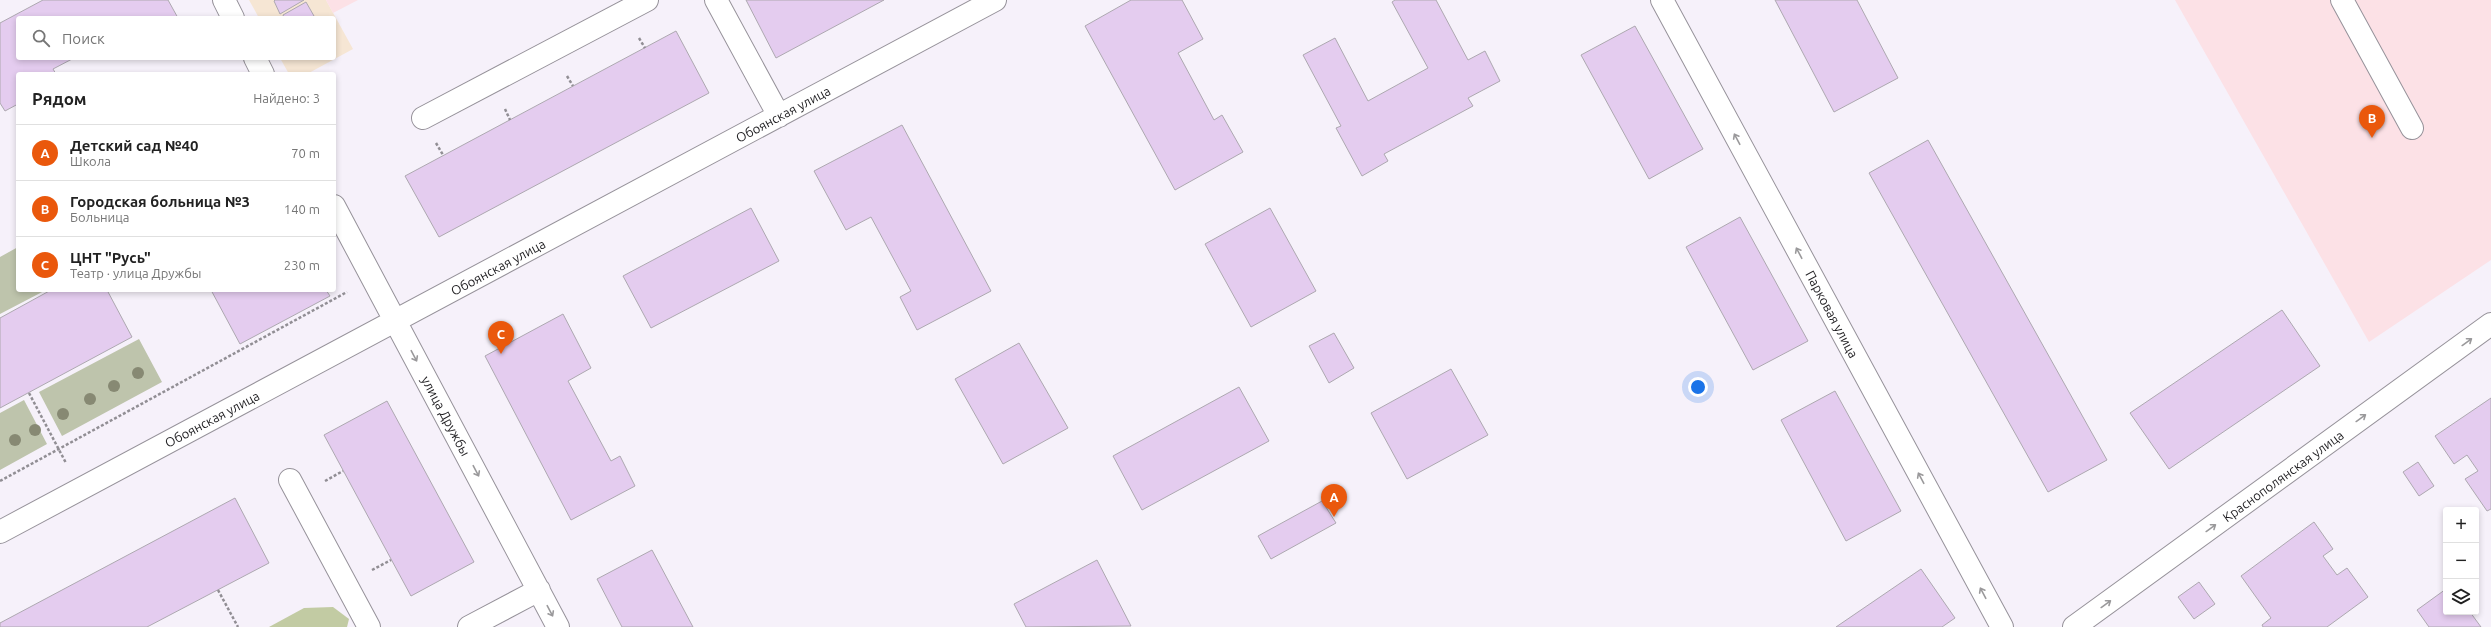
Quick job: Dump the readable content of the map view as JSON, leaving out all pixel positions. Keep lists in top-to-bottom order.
{
  "streets": {
    "street": [
      "Обоянская улица",
      "Парковая улица",
      "улица Дружбы",
      "Краснополянская улица"
    ]
  },
  "crossings": [
    ["Обоянская улица", "улица Дружбы"]
  ],
  "one_way": ["Парковая улица", "Краснополянская улица"],
  "page": {
    "search": "Поиск",
    "heading": ["Рядом", "Найдено: 3"],
    "pins": ["B", "C", "A"],
    "list": [
      {
        "mark": "A",
        "name": "Детский сад №40",
        "note": "Школа",
        "value": "70 m"
      },
      {
        "mark": "B",
        "name": "Городская больница №3",
        "note": "Больница",
        "value": "140 m"
      },
      {
        "mark": "C",
        "name": "ЦНТ \"Русь\"",
        "note": "Театр · улица Дружбы",
        "value": "230 m"
      }
    ],
    "map_buttons": ["+", "−"]
  }
}
